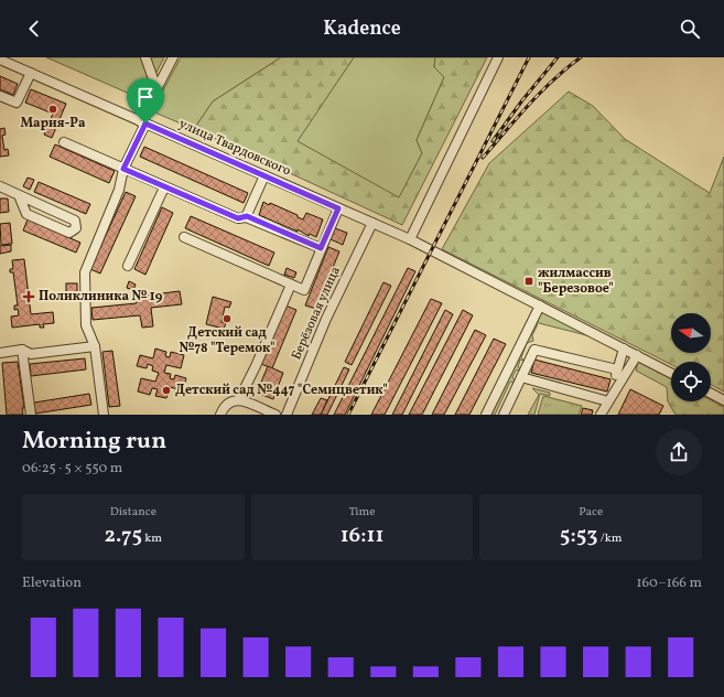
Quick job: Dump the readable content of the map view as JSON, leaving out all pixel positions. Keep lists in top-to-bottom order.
{
  "streets": {
    "street": ["улица Твардовского", "Берёзовая улица"]
  },
  "crossings": [
    ["улица Твардовского", "Берёзовая улица"]
  ],
  "places": {
    "other": ["Мария-Ра", "Детский сад №78 \"Теремок\"", "Детский сад №447 \"Семицветик\""],
    "transit": ["жилмассив \"Березовое\""],
    "health": ["Поликлиника № 19"]
  },
  "north": "left",
  "page": {
    "header": "Kadence",
    "heading": ["Morning run", "06:25 · 5 × 550 m"],
    "stats": [
      ["Distance", "2.75 km"],
      ["Time", "16:11"],
      ["Pace", "5:53 /km"]
    ],
    "chart": ["Elevation", "160–166 m"]
  }
}
